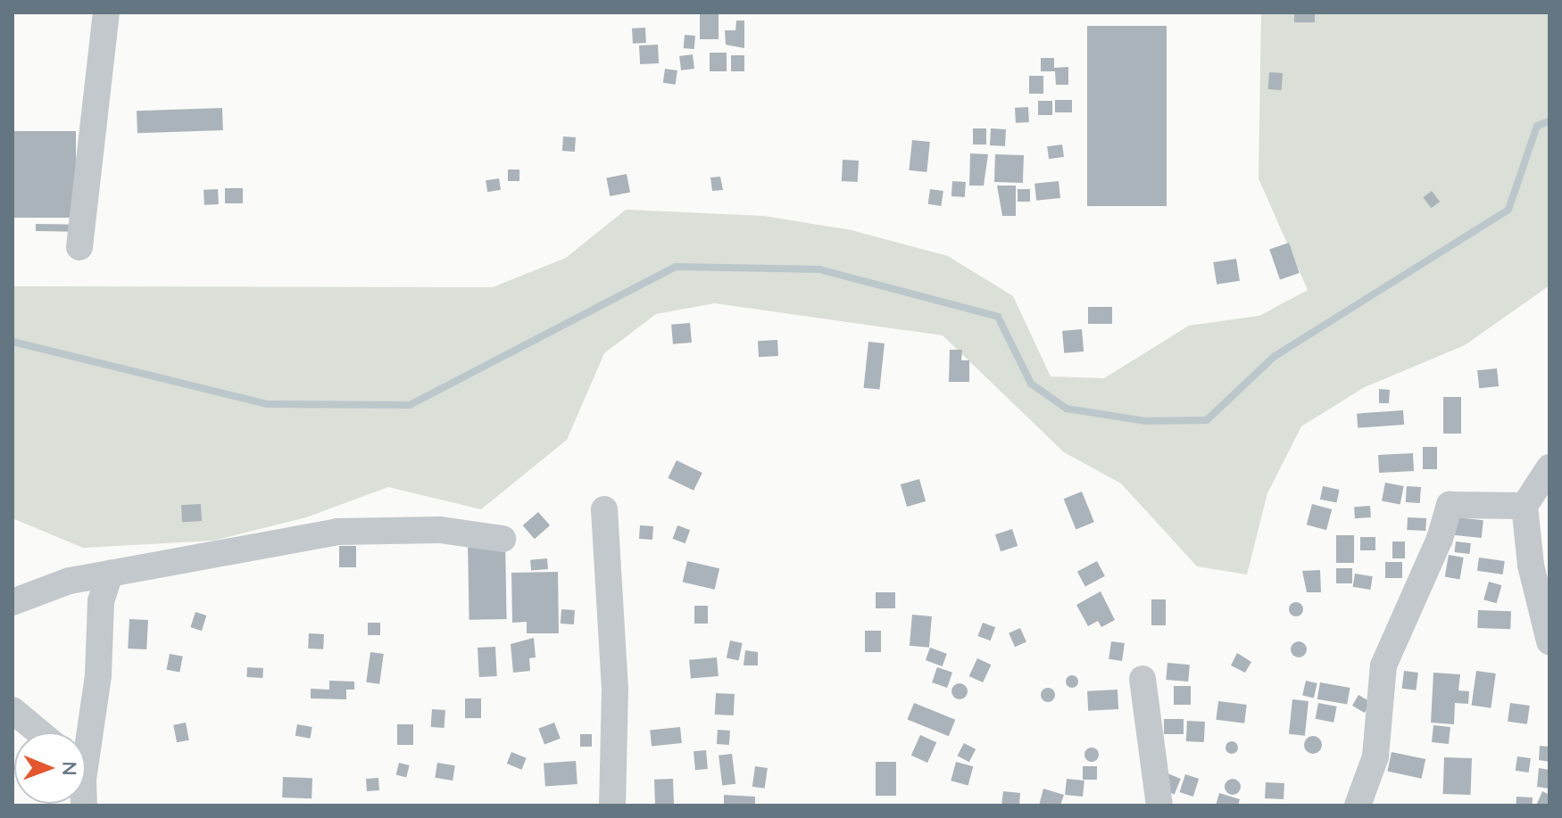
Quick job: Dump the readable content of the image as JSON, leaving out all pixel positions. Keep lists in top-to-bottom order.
{
  "north": "right"
}
